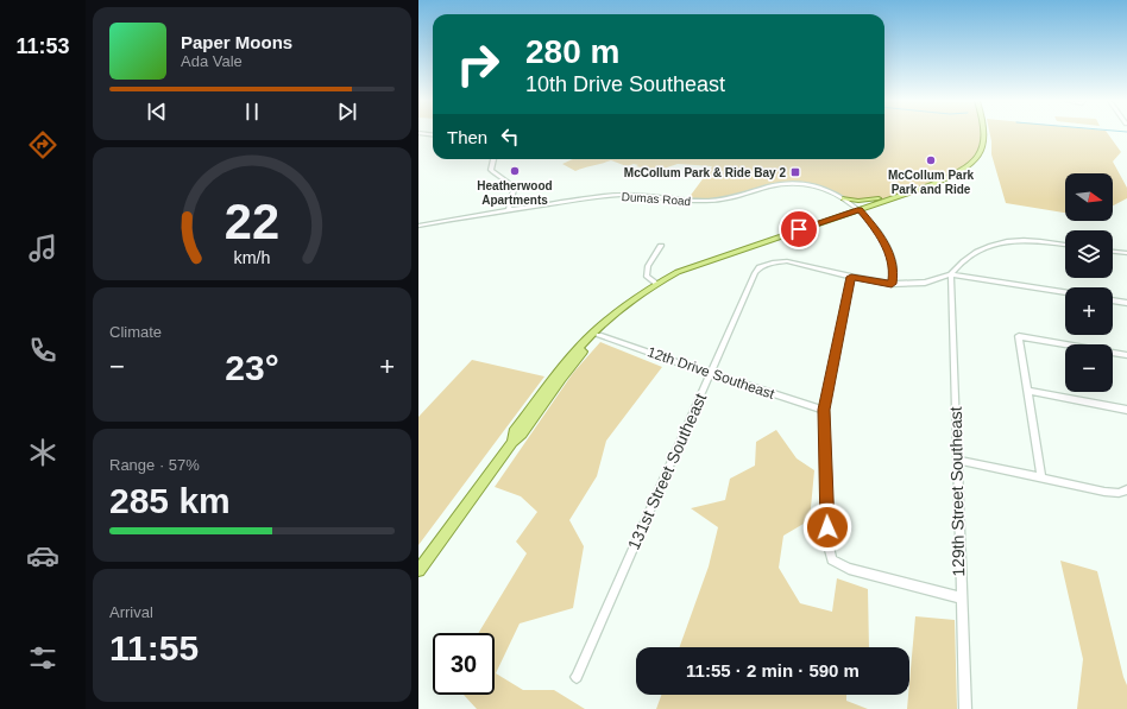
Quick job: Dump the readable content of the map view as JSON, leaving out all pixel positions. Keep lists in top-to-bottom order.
{
  "streets": {
    "street": [
      "Dumas Road",
      "12th Drive Southeast",
      "131st Street Southeast",
      "129th Street Southeast"
    ]
  },
  "crossings": [
    ["12th Drive Southeast", "131st Street Southeast"]
  ],
  "places": {
    "other": ["McCollum Park Park and Ride", "Heatherwood Apartments"],
    "transit": ["McCollum Park & Ride Bay 2"]
  },
  "north": "right",
  "page": {
    "tabs": "11:53",
    "turn": ["280 m", "10th Drive Southeast"],
    "song": ["Paper Moons", "Ada Vale"],
    "then": "Then",
    "map_buttons": ["+", "−"],
    "tile": [
      "Climate",
      ["Range · 57%", "285 km"],
      ["Arrival", "11:55"]
    ],
    "heat": ["−", "23°", "+"],
    "limit": "30",
    "trip": "11:55 · 2 min · 590 m",
    "gauge": ["22", "km/h"]
  }
}
